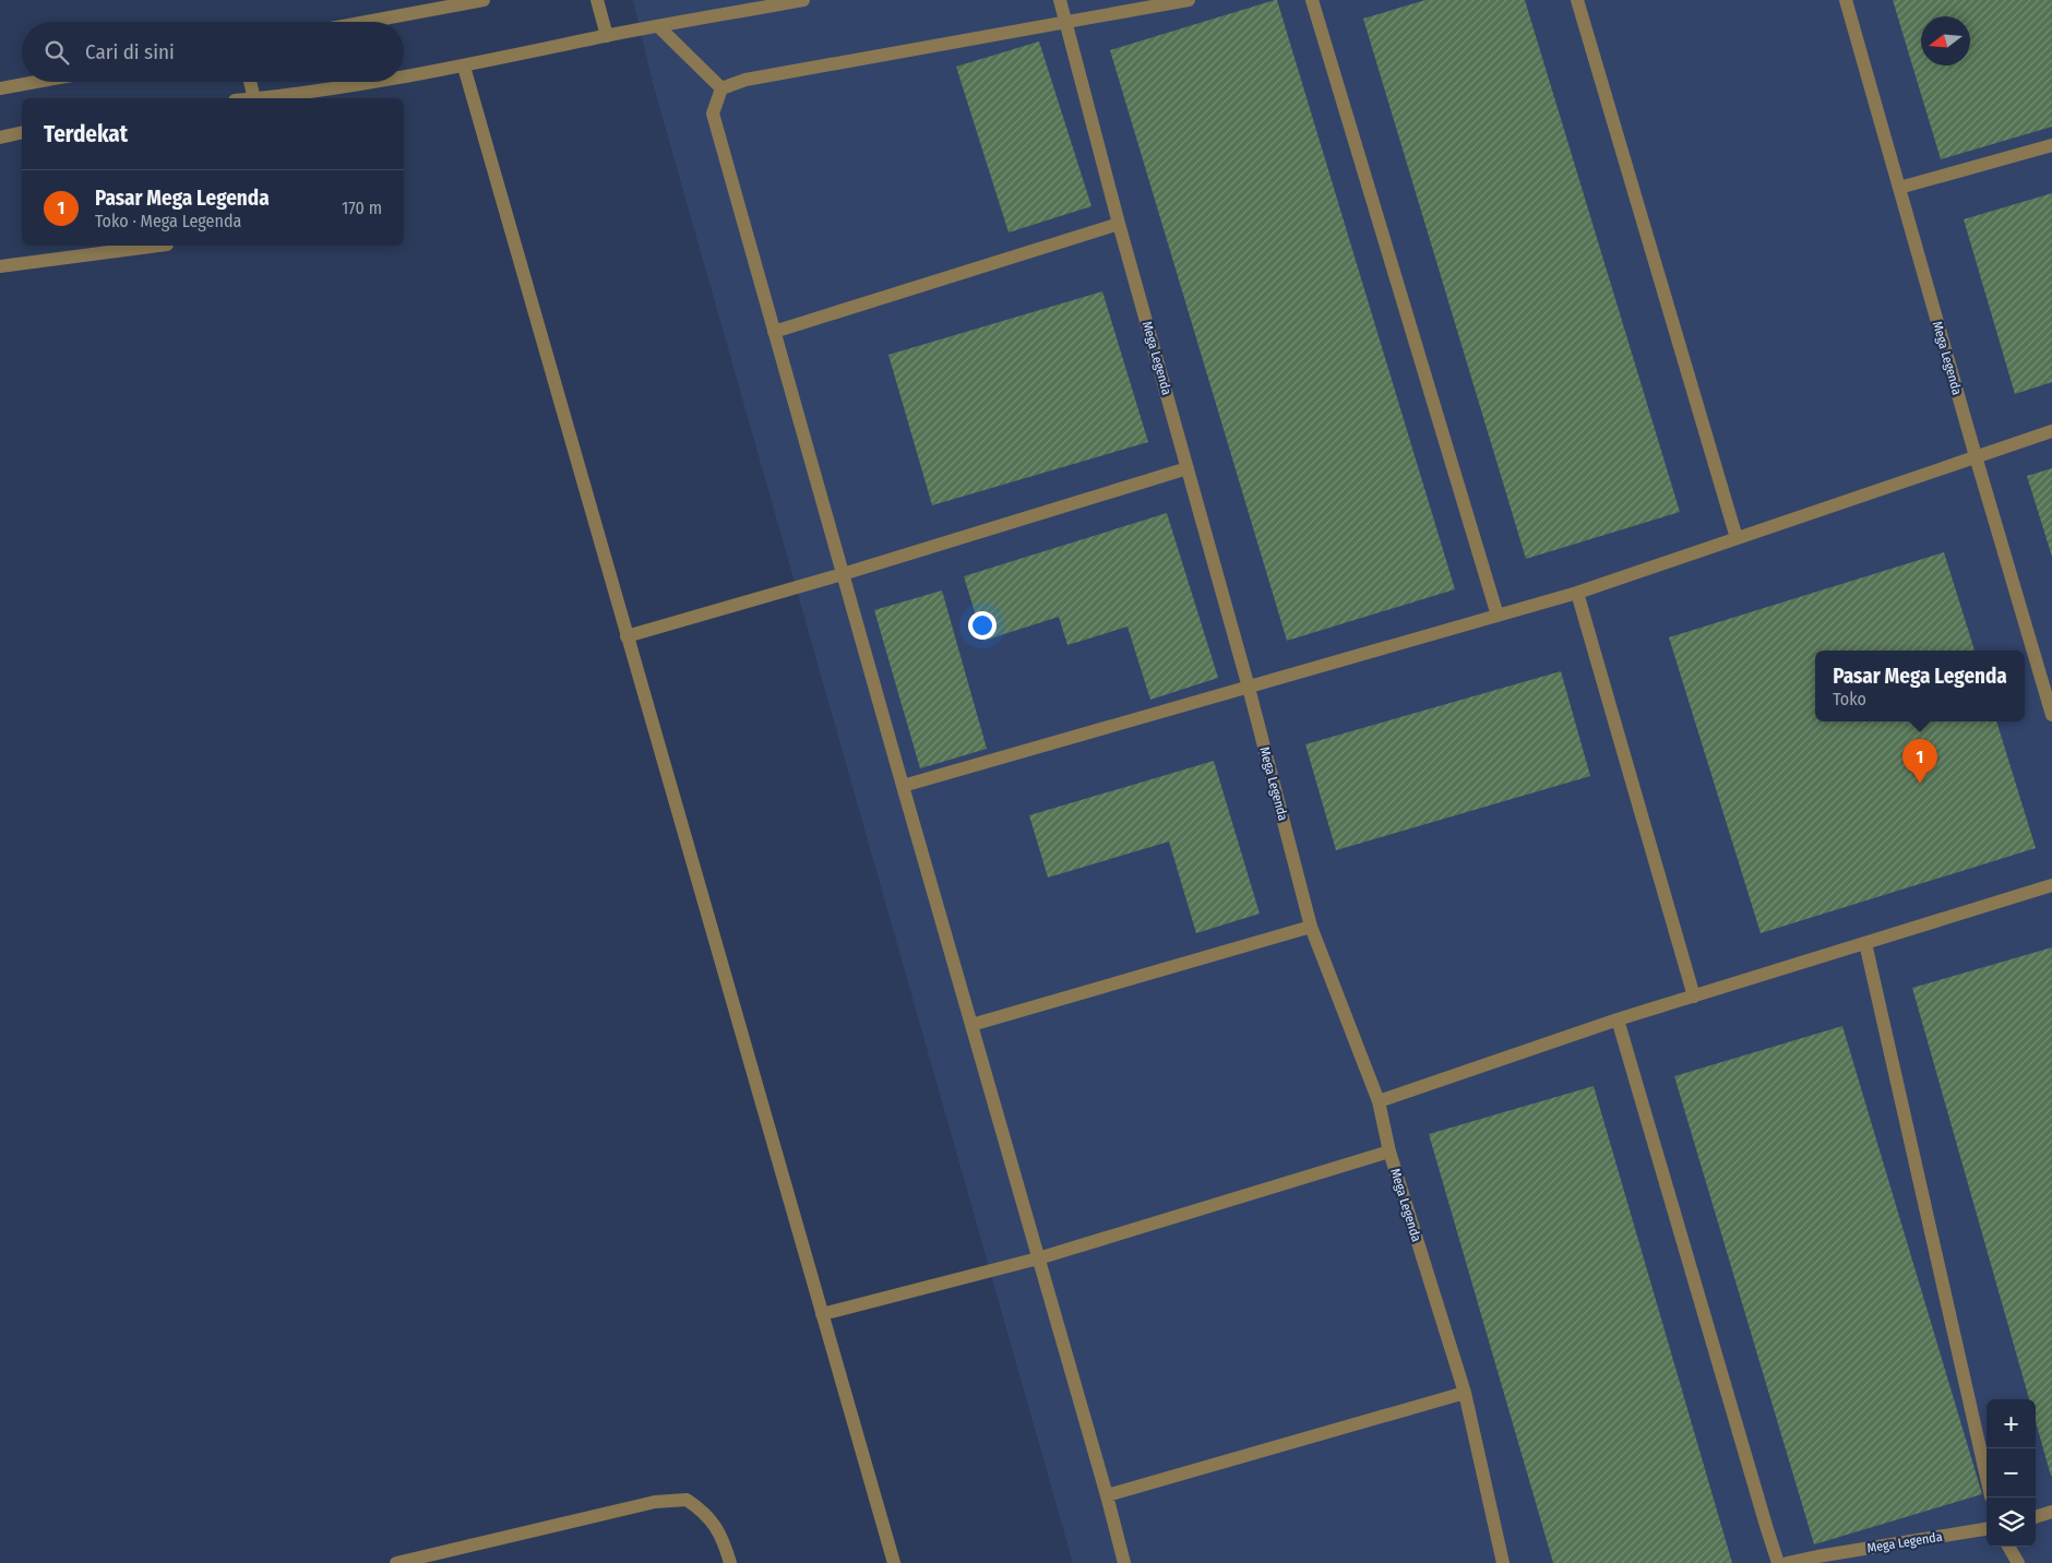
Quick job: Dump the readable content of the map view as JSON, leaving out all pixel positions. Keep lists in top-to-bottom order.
{
  "streets": {
    "street": ["Mega Legenda"]
  },
  "north": "left",
  "page": {
    "search": "Cari di sini",
    "heading": "Terdekat",
    "list": [
      {
        "mark": "1",
        "name": "Pasar Mega Legenda",
        "note": "Toko · Mega Legenda",
        "value": "170 m"
      }
    ],
    "popup": ["Pasar Mega Legenda", "Toko"],
    "pins": "1",
    "map_buttons": ["+", "−"]
  }
}
